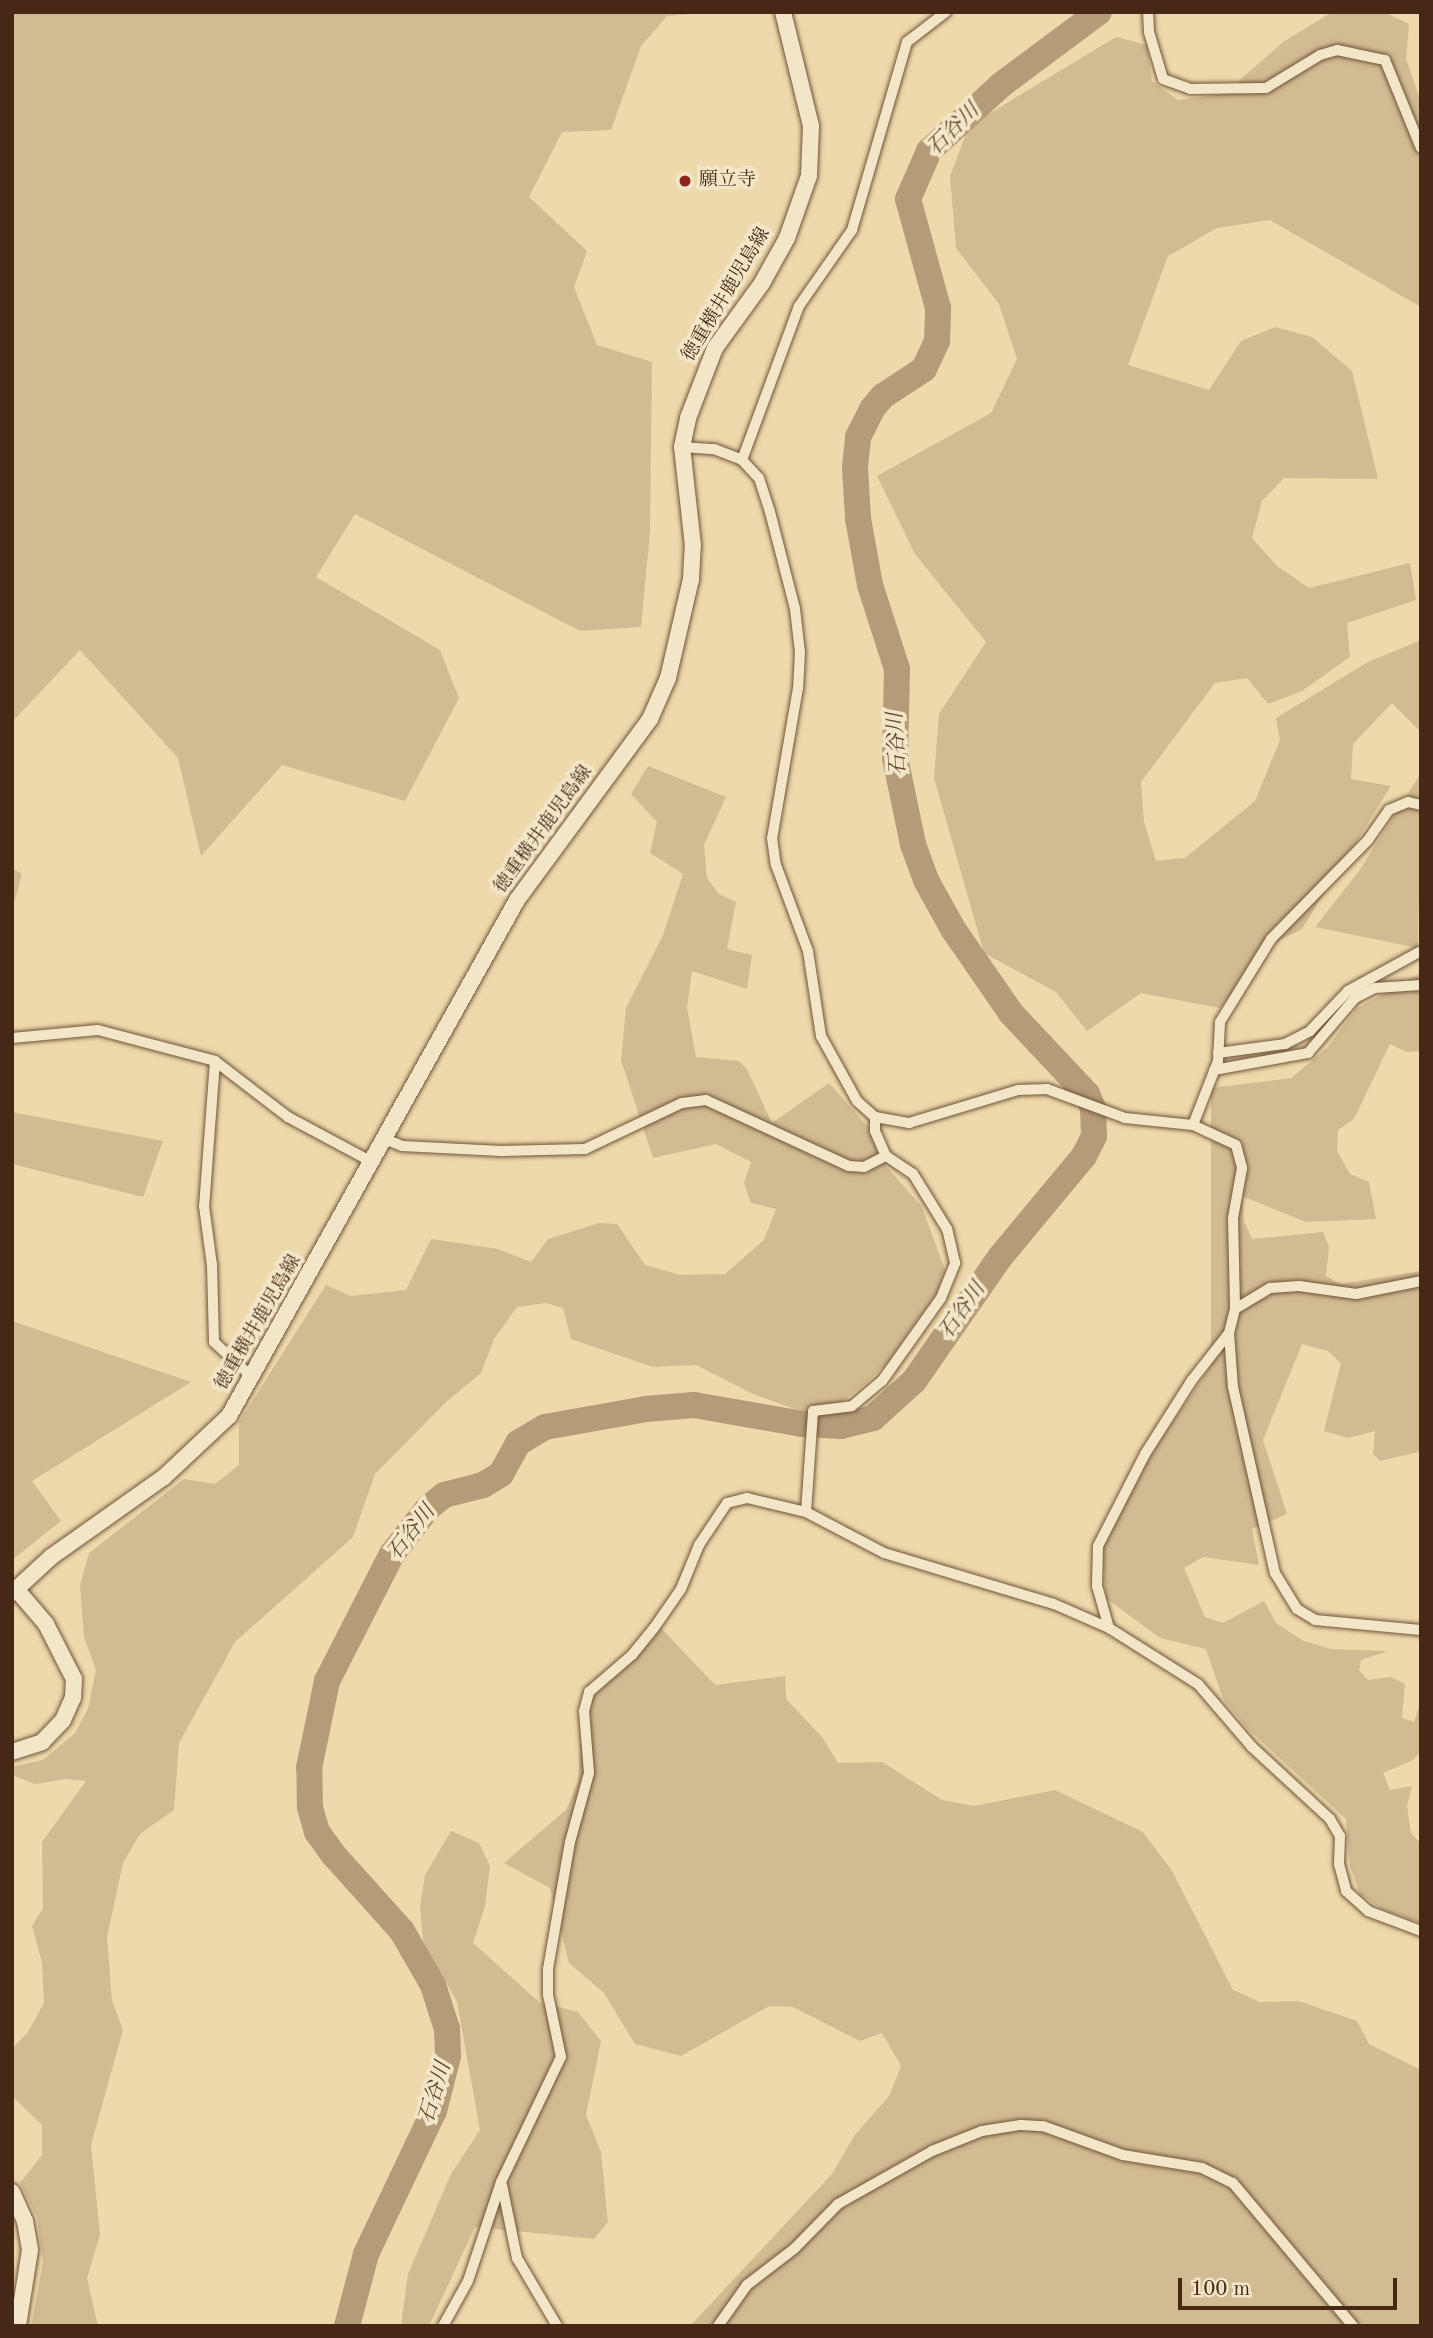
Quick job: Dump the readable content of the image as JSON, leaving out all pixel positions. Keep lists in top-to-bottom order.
{
  "streets": {
    "main road": ["徳重横井鹿児島線"]
  },
  "water": ["石谷川"],
  "places": ["願立寺"],
  "scale_bar": "100 m"
}
